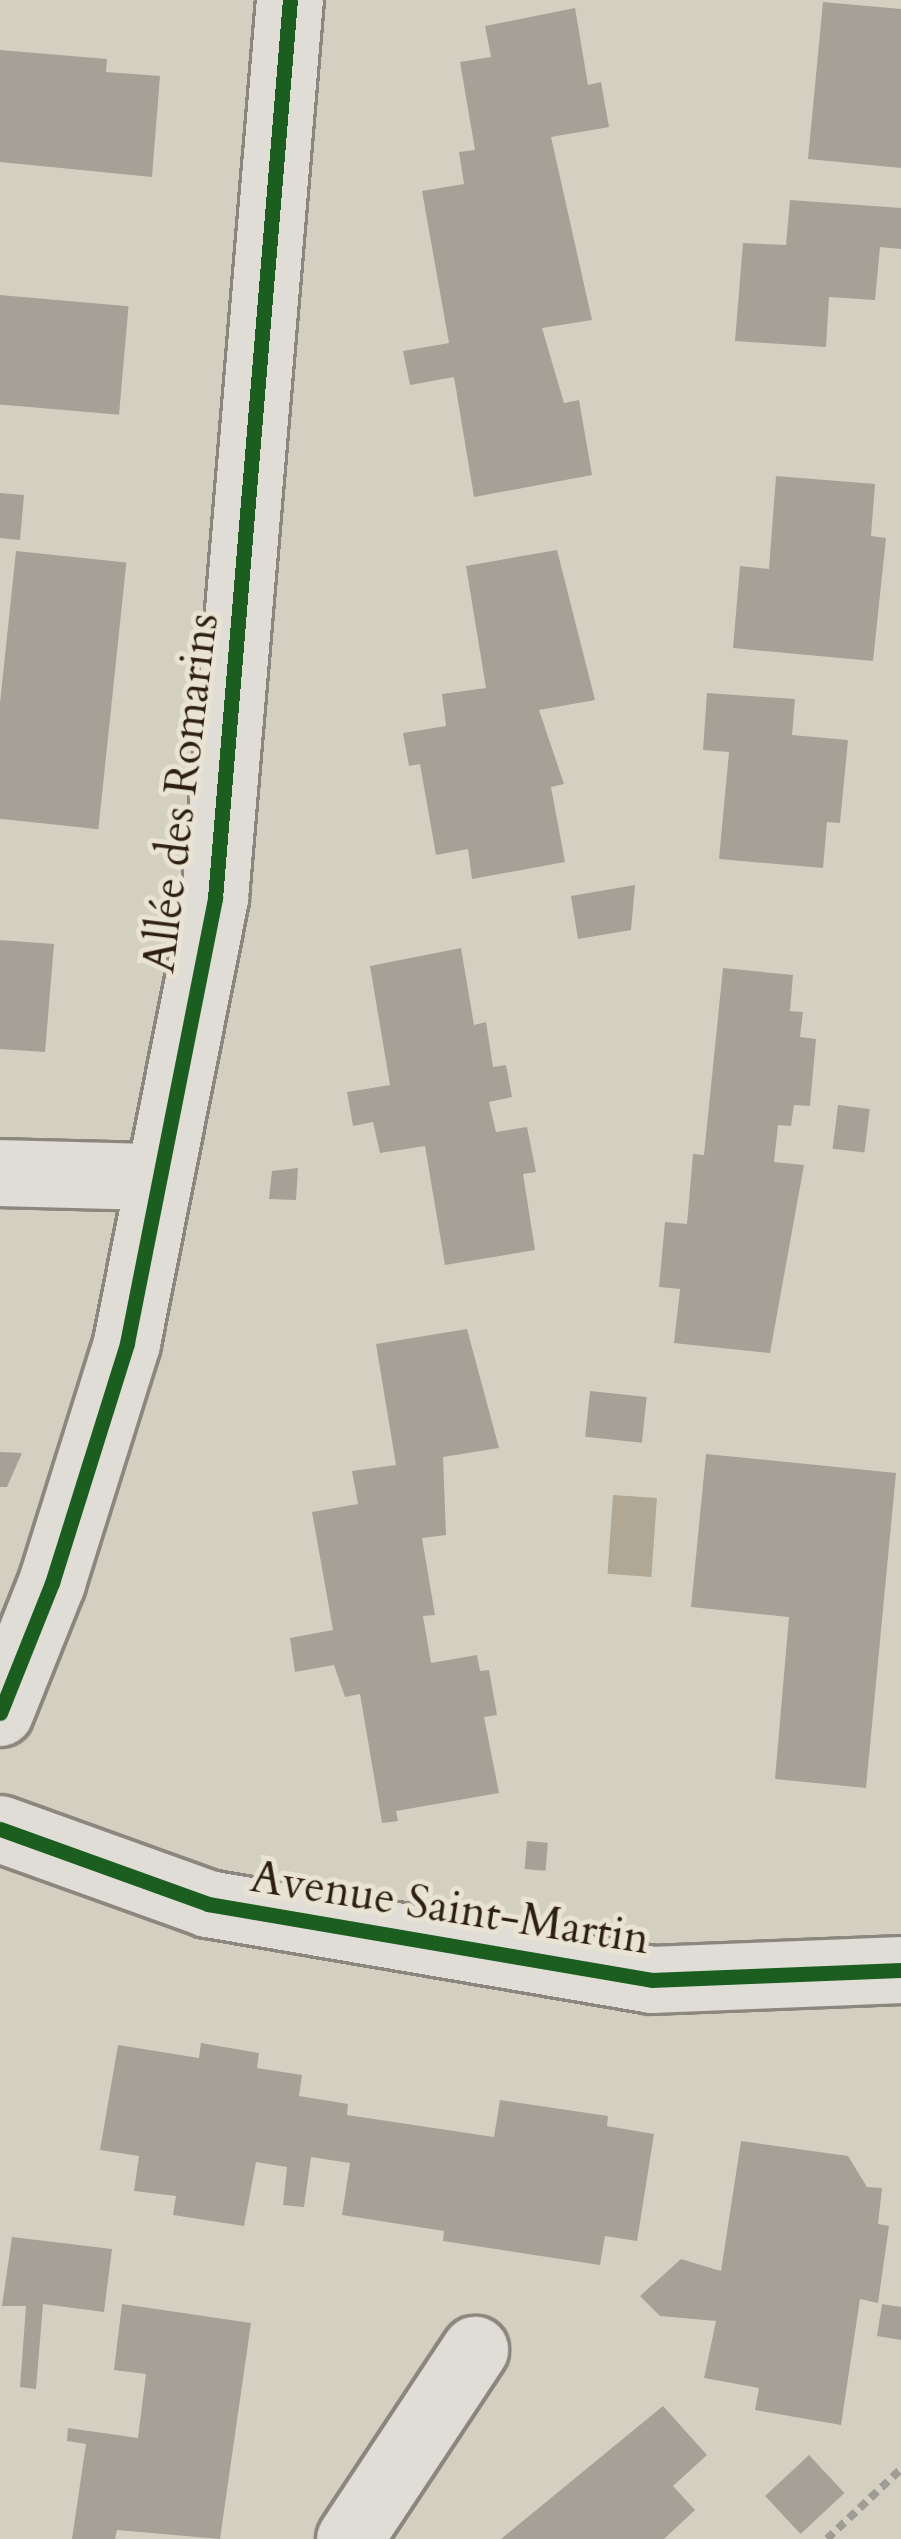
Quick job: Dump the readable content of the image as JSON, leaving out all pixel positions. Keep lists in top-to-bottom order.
{
  "streets": {
    "street": ["Allée des Romarins", "Avenue Saint-Martin"]
  }
}
